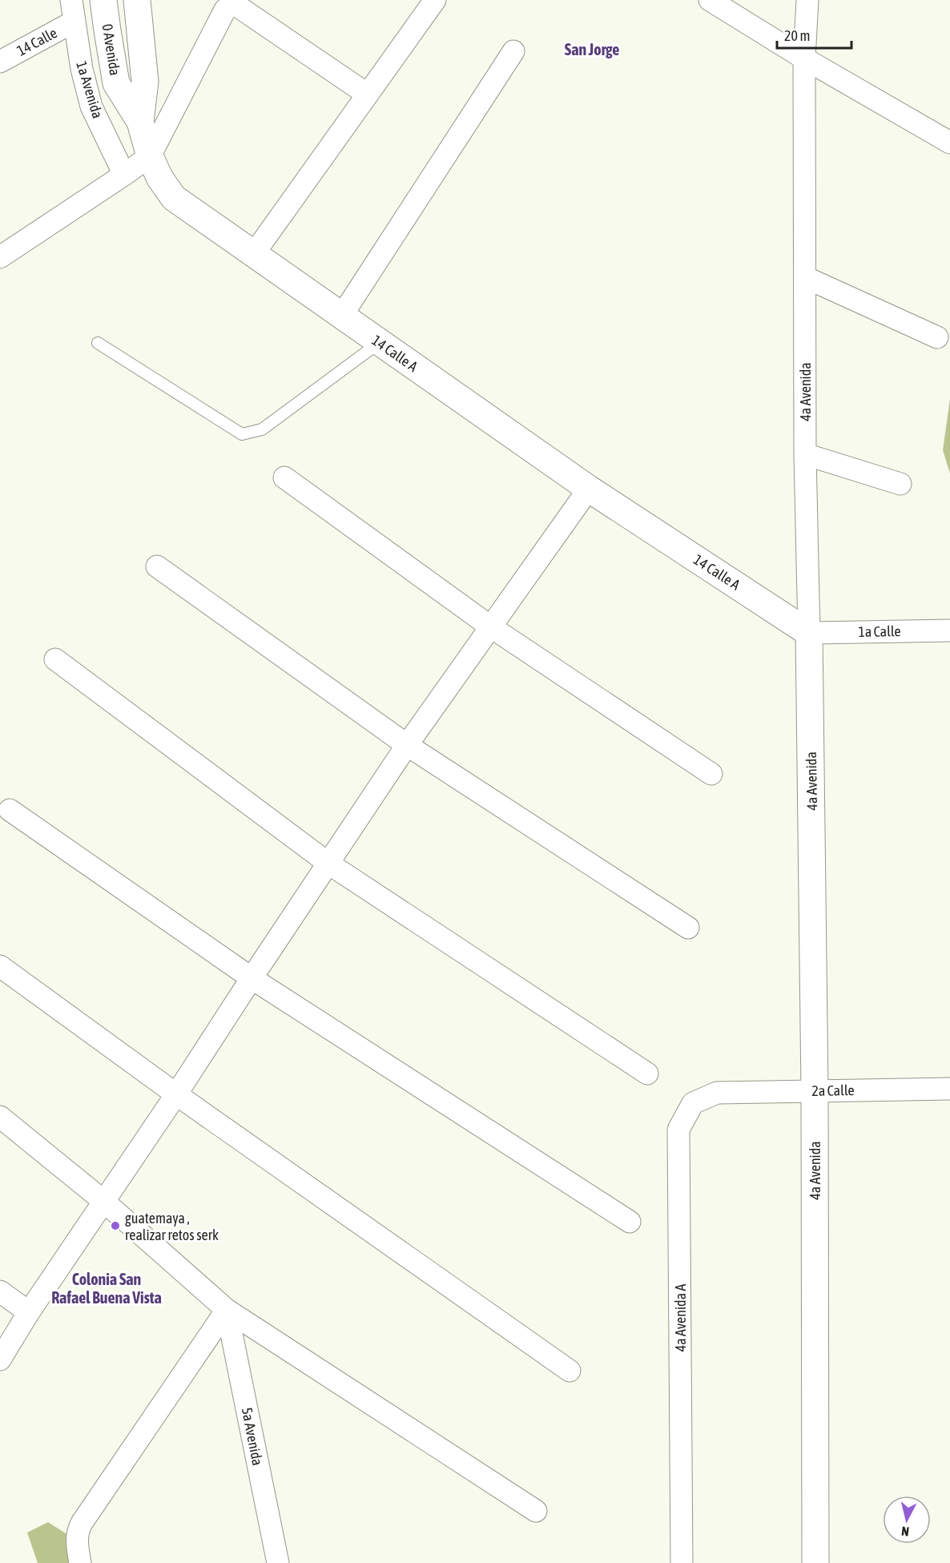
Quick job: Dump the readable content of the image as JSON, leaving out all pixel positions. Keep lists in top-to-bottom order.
{
  "streets": {
    "street": [
      "14 Calle",
      "0 Avenida",
      "1a Avenida",
      "14 Calle A",
      "4a Avenida",
      "1a Calle",
      "2a Calle",
      "4a Avenida A",
      "5a Avenida"
    ]
  },
  "crossings": [
    ["14 Calle", "1a Avenida"],
    ["0 Avenida", "14 Calle A"],
    ["14 Calle A", "4a Avenida"],
    ["14 Calle A", "1a Calle"],
    ["4a Avenida", "1a Calle"],
    ["4a Avenida", "2a Calle"],
    ["2a Calle", "4a Avenida A"]
  ],
  "districts": ["San Jorge", "Colonia San Rafael Buena Vista"],
  "places": ["guatemaya , realizar retos serk"],
  "scale_bar": "20 m",
  "north": "bottom"
}
